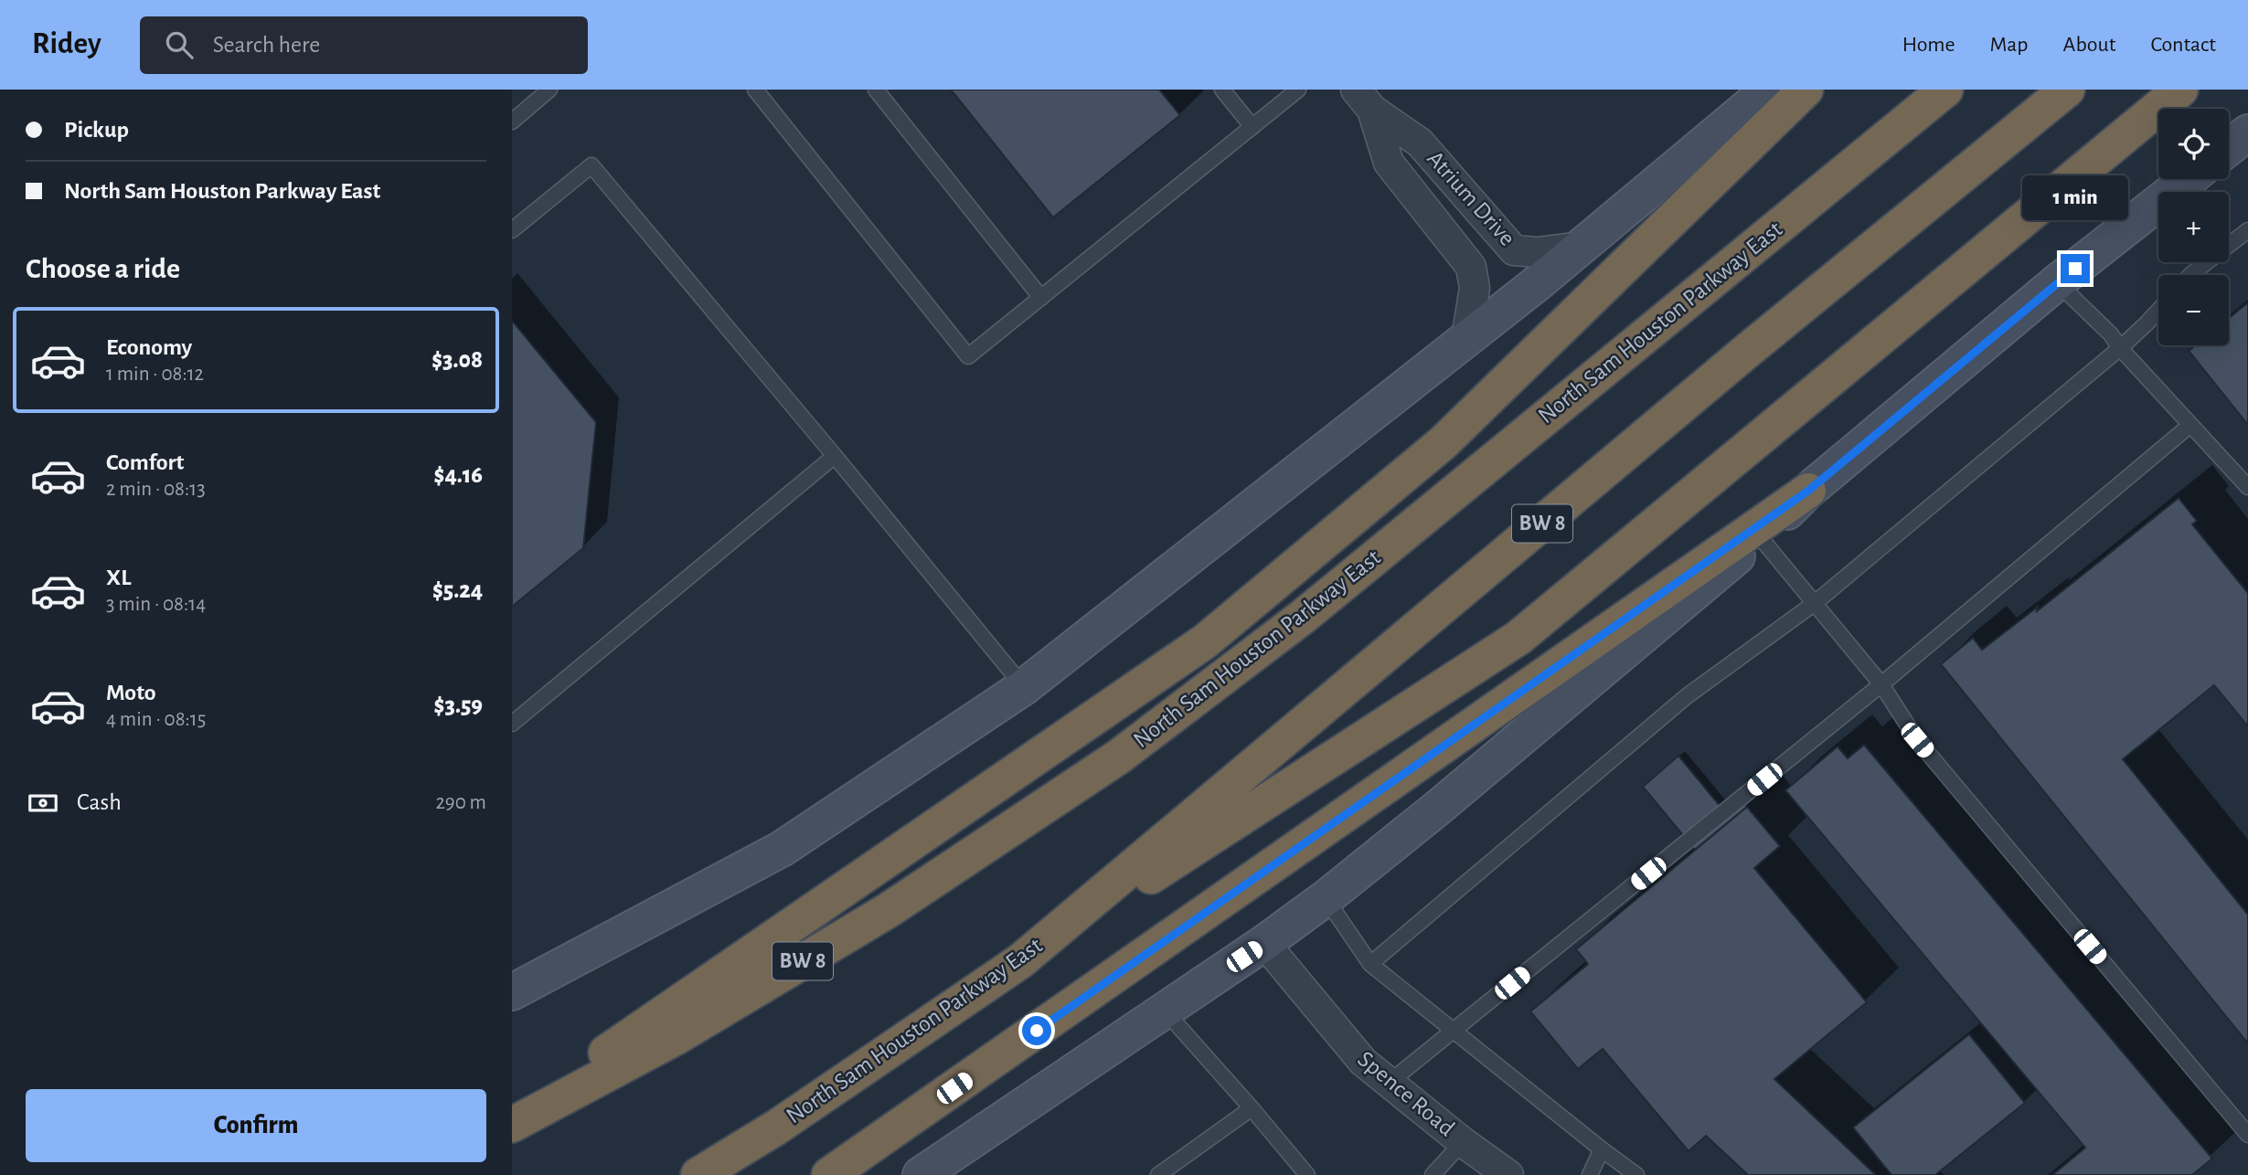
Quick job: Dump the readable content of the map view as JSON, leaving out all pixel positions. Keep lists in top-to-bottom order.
{
  "streets": {
    "highway": ["North Sam Houston Parkway East", "BW 8"],
    "street": ["Atrium Drive", "Spence Road"]
  },
  "page": {
    "header": "Ridey",
    "search": "Search here",
    "nav": [
      "Home",
      "Map",
      "About",
      "Contact"
    ],
    "banner": ["Pickup", "North Sam Houston Parkway East"],
    "map_buttons": ["+", "−"],
    "bubble": "1 min",
    "heading": "Choose a ride",
    "list": [
      {
        "name": "Economy",
        "note": "1 min · 08:12",
        "value": "$3.08"
      },
      {
        "name": "Comfort",
        "note": "2 min · 08:13",
        "value": "$4.16"
      },
      {
        "name": "XL",
        "note": "3 min · 08:14",
        "value": "$5.24"
      },
      {
        "name": "Moto",
        "note": "4 min · 08:15",
        "value": "$3.59"
      }
    ],
    "pay": ["Cash", "290 m"],
    "buttons": "Confirm"
  }
}
